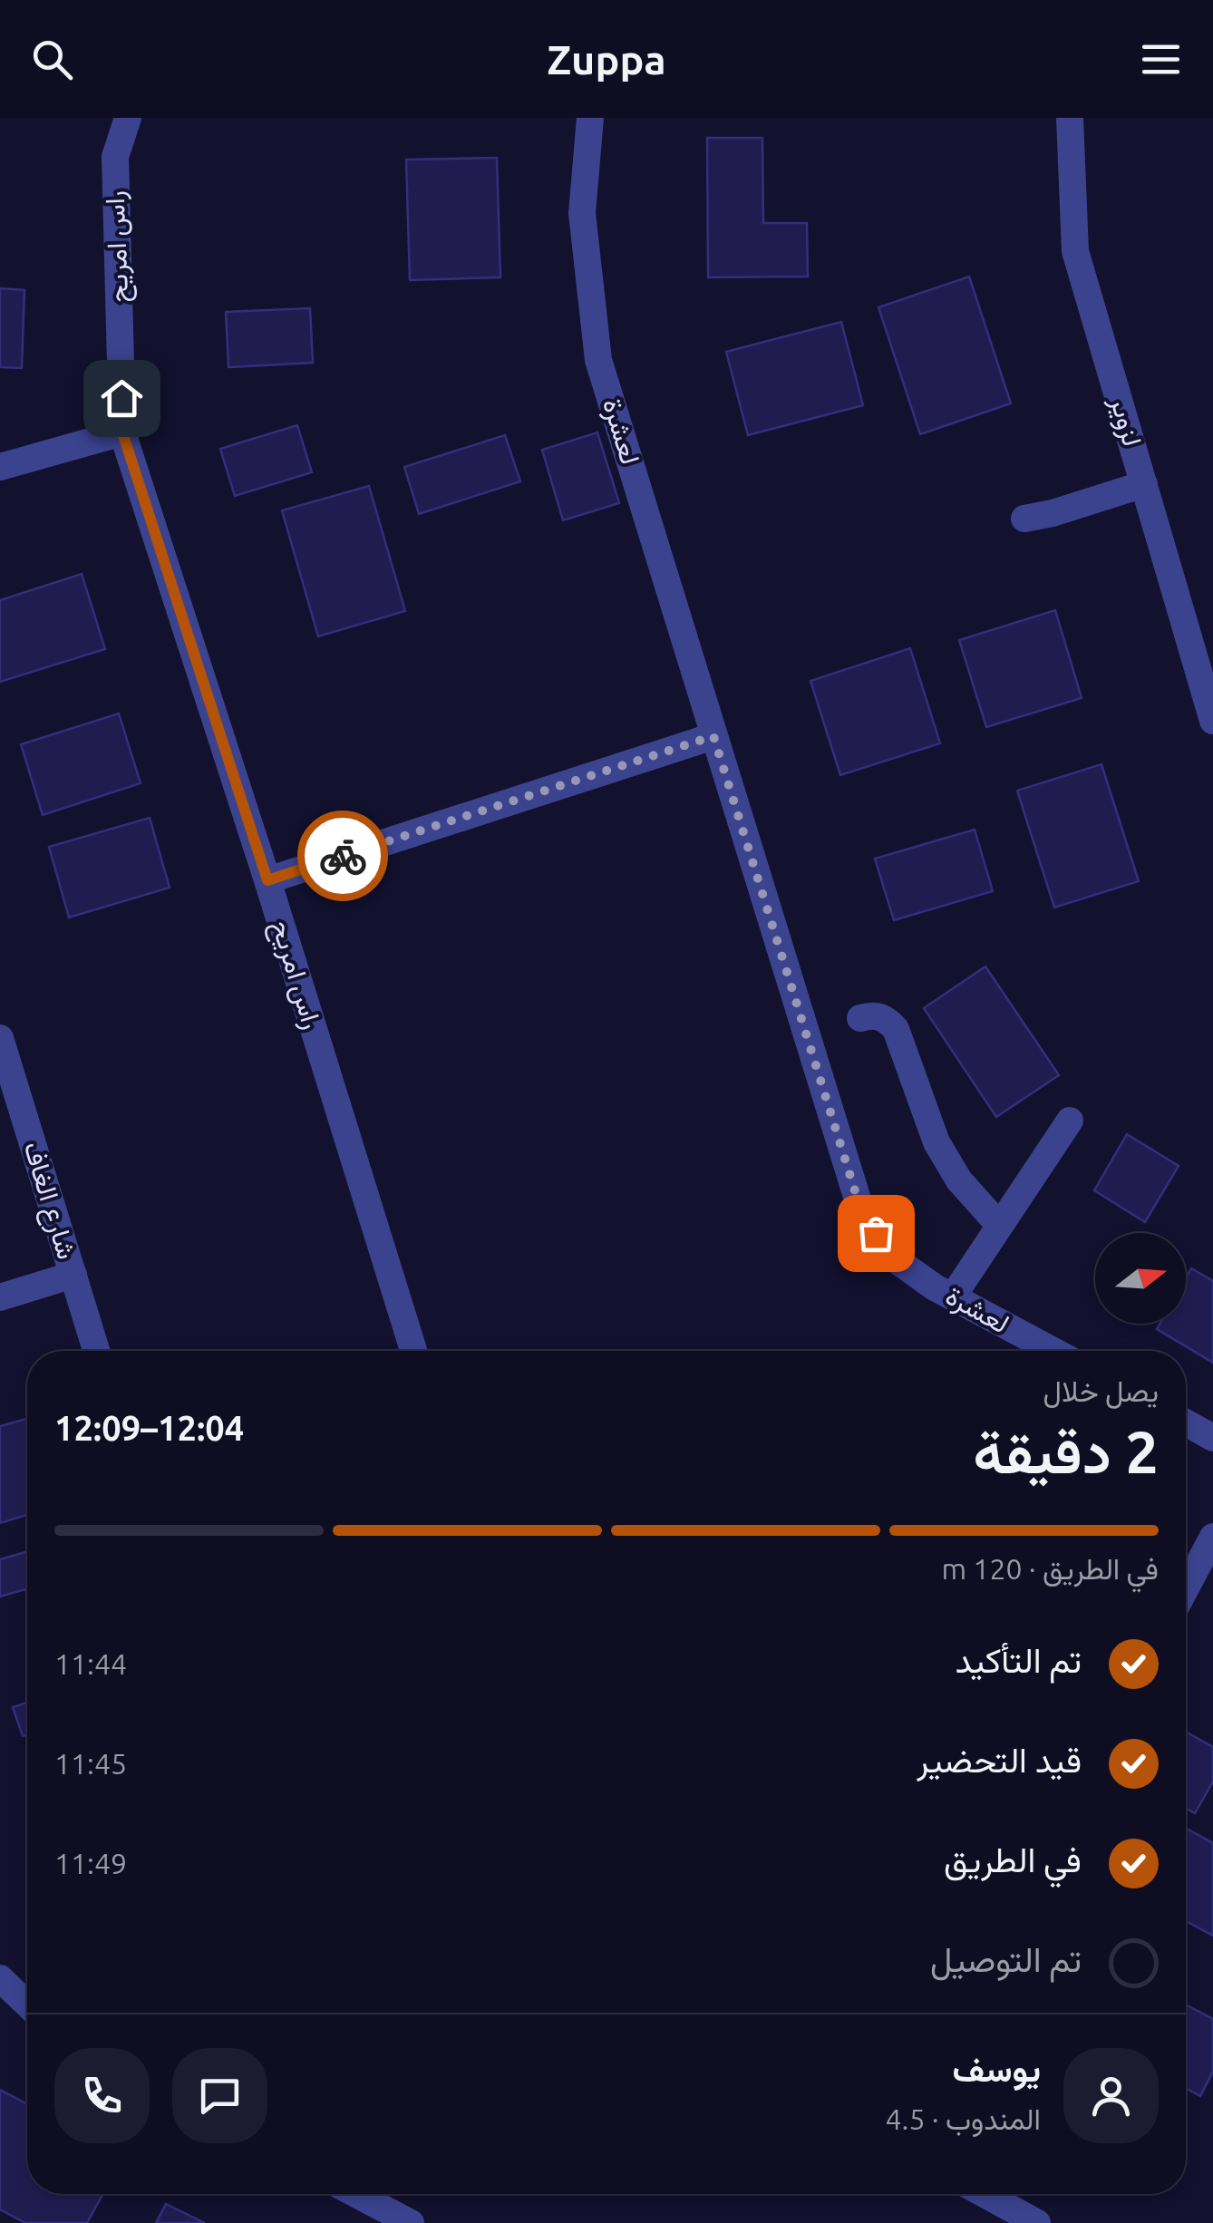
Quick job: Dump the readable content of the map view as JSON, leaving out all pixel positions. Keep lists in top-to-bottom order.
{
  "streets": {
    "street": [
      "راس امريح",
      "لزوير",
      "لعشرة",
      "شارع الغاف"
    ]
  },
  "north": "right",
  "page": {
    "header": "Zuppa",
    "heading": ["2 دقيقة", "يصل خلال", "12:04–12:09"],
    "panel": ["يوسف", "المندوب · 4.5"],
    "bar": "في الطريق · 120 m",
    "list": [
      ["تم التأكيد", "11:44"],
      ["قيد التحضير", "11:45"],
      ["في الطريق", "11:49"],
      "تم التوصيل"
    ]
  }
}
